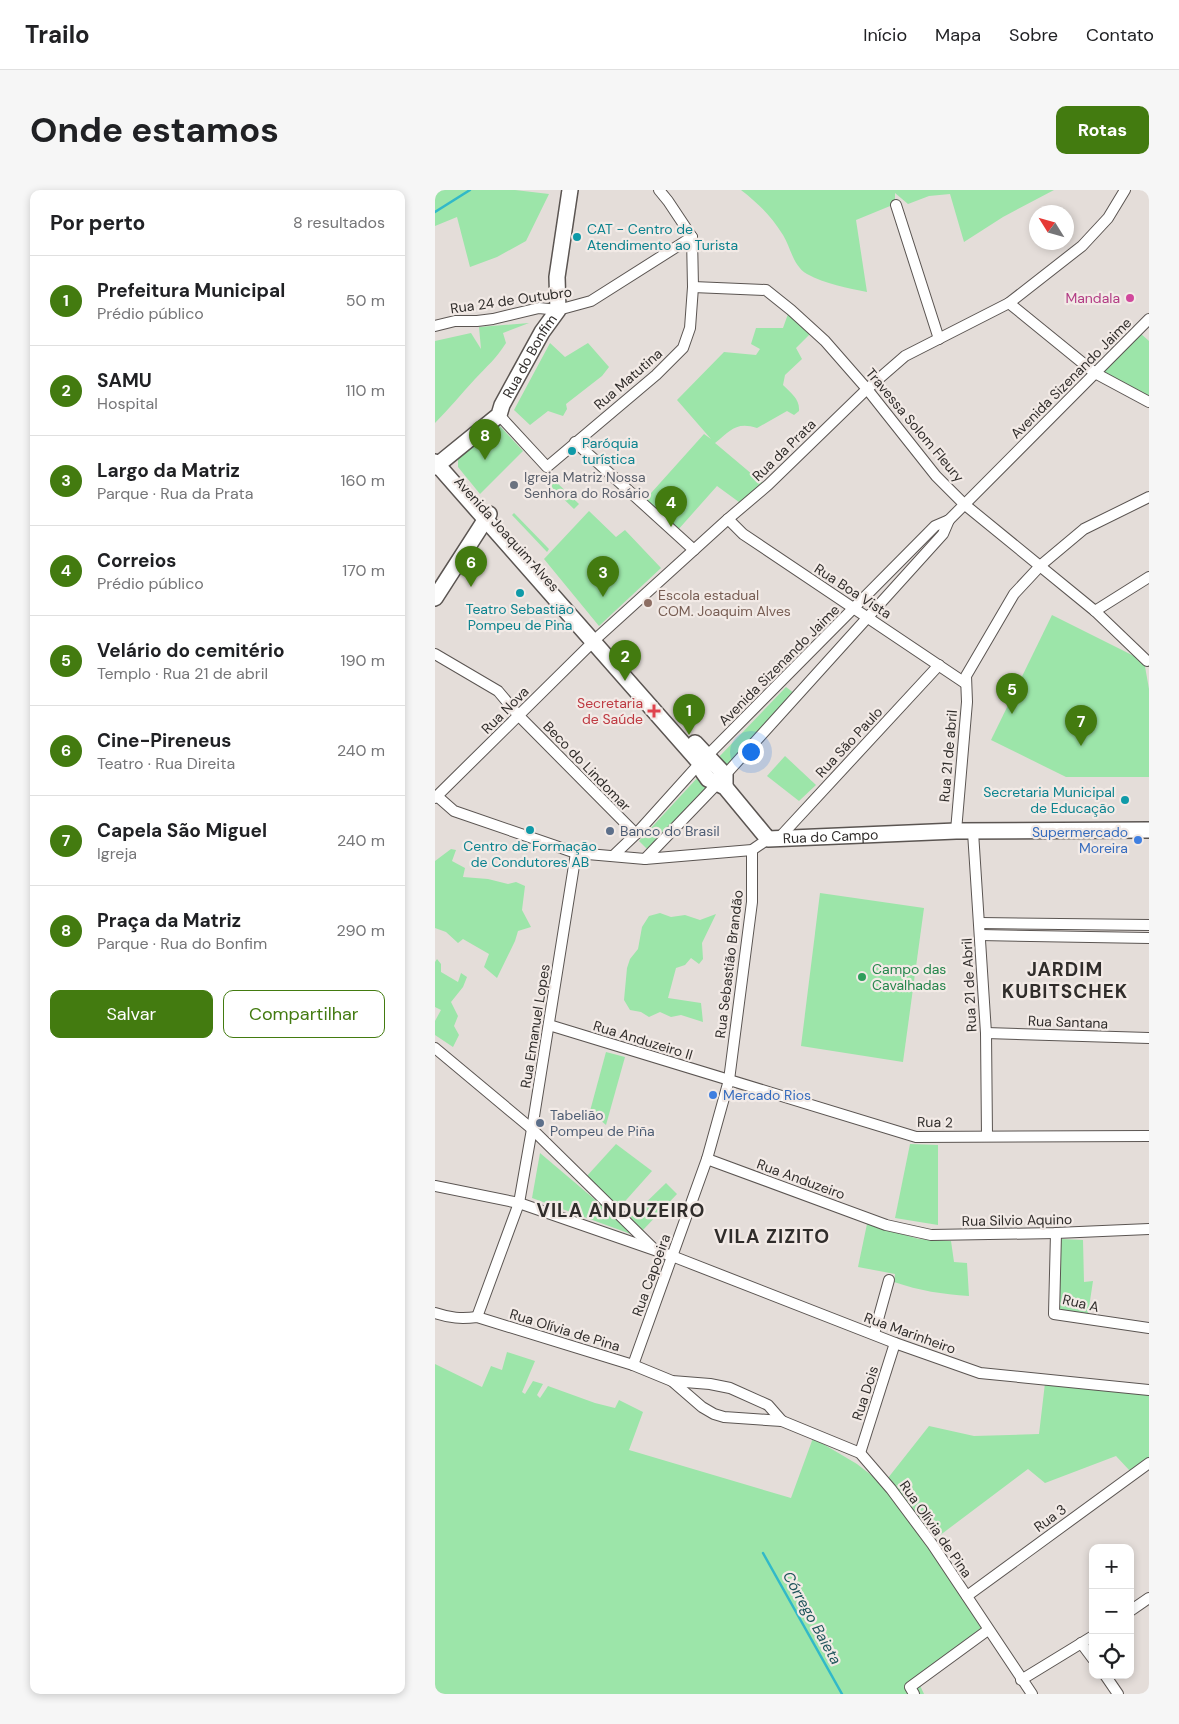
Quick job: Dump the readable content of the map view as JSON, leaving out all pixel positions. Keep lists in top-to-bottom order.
{
  "streets": {
    "street": [
      "Rua 24 de Outubro",
      "Rua do Bonfim",
      "Avenida Sizenando Jaime",
      "Rua Matutina",
      "Travessa Solom Fleury",
      "Rua da Prata",
      "Avenida Joaquim Alves",
      "Rua Boa Vista",
      "Rua Nova",
      "Rua São Paulo",
      "Rua 21 de abril",
      "Beco do Lindomar",
      "Rua do Campo",
      "Rua Sebastião Brandão",
      "Rua 21 de Abril",
      "Rua Santana",
      "Rua Emanuel Lopes",
      "Rua Anduzeiro II",
      "Rua 2",
      "Rua Anduzeiro",
      "Rua Silvio Aquino",
      "Rua Capoeira",
      "Rua A",
      "Rua Olívia de Pina",
      "Rua Marinheiro",
      "Rua Dois",
      "Rua 3"
    ]
  },
  "crossings": [
    ["Rua 24 de Outubro", "Rua do Bonfim"],
    ["Rua 24 de Outubro", "Rua Matutina"],
    ["Rua do Bonfim", "Rua Matutina"],
    ["Rua do Bonfim", "Avenida Joaquim Alves"],
    ["Avenida Sizenando Jaime", "Travessa Solom Fleury"],
    ["Avenida Sizenando Jaime", "Avenida Joaquim Alves"],
    ["Avenida Sizenando Jaime", "Rua Boa Vista"],
    ["Avenida Sizenando Jaime", "Beco do Lindomar"],
    ["Avenida Sizenando Jaime", "Rua do Campo"],
    ["Rua Matutina", "Travessa Solom Fleury"],
    ["Travessa Solom Fleury", "Rua da Prata"],
    ["Rua da Prata", "Avenida Joaquim Alves"],
    ["Rua da Prata", "Rua Boa Vista"],
    ["Rua da Prata", "Rua Nova"],
    ["Avenida Joaquim Alves", "Rua Nova"],
    ["Avenida Joaquim Alves", "Rua São Paulo"],
    ["Avenida Joaquim Alves", "Rua do Campo"],
    ["Rua Boa Vista", "Rua São Paulo"],
    ["Rua Boa Vista", "Rua 21 de abril"],
    ["Rua Nova", "Beco do Lindomar"],
    ["Rua Nova", "Rua do Campo"],
    ["Rua São Paulo", "Rua do Campo"],
    ["Rua 21 de abril", "Rua do Campo"],
    ["Rua do Campo", "Rua Sebastião Brandão"],
    ["Rua do Campo", "Rua 21 de Abril"],
    ["Rua do Campo", "Rua Emanuel Lopes"],
    ["Rua Sebastião Brandão", "Rua Anduzeiro II"],
    ["Rua Sebastião Brandão", "Rua 2"],
    ["Rua Sebastião Brandão", "Rua Capoeira"],
    ["Rua 21 de Abril", "Rua Santana"],
    ["Rua 21 de Abril", "Rua 2"],
    ["Rua Emanuel Lopes", "Rua Anduzeiro II"],
    ["Rua Emanuel Lopes", "Rua Marinheiro"],
    ["Rua Anduzeiro II", "Rua 2"],
    ["Rua Anduzeiro II", "Rua Capoeira"],
    ["Rua 2", "Rua Capoeira"],
    ["Rua Anduzeiro", "Rua Silvio Aquino"],
    ["Rua Anduzeiro", "Rua Capoeira"],
    ["Rua Silvio Aquino", "Rua A"],
    ["Rua Capoeira", "Rua Olívia de Pina"],
    ["Rua Capoeira", "Rua Marinheiro"],
    ["Rua Olívia de Pina", "Rua Dois"],
    ["Rua Olívia de Pina", "Rua 3"],
    ["Rua Marinheiro", "Rua Dois"]
  ],
  "districts": ["JARDIM KUBITSCHEK", "VILA ANDUZEIRO", "VILA ZIZITO"],
  "water": ["Córrego Baieta"],
  "places": {
    "other": [
      "CAT - Centro de Atendimento ao Turista",
      "Mandala",
      "Paróquia turística",
      "Igreja Matriz Nossa Senhora do Rosário",
      "Teatro Sebastião Pompeu de Pina",
      "Escola estadual COM. Joaquim Alves",
      "Secretaria Municipal de Educação",
      "Centro de Formação de Condutores AB",
      "Banco do Brasil",
      "Supermercado Moreira",
      "Campo das Cavalhadas",
      "Mercado Rios",
      "Tabelião Pompeu de Piña"
    ],
    "health": ["Secretaria de Saúde"]
  },
  "north": "top left",
  "page": {
    "header": "Trailo",
    "nav": [
      "Início",
      "Mapa",
      "Sobre",
      "Contato"
    ],
    "buttons": [
      "Rotas",
      ["Salvar", "Compartilhar"]
    ],
    "title": "Onde estamos",
    "heading": ["Por perto", "8 resultados"],
    "list": [
      {
        "mark": "1",
        "name": "Prefeitura Municipal",
        "note": "Prédio público",
        "value": "50 m"
      },
      {
        "mark": "2",
        "name": "SAMU",
        "note": "Hospital",
        "value": "110 m"
      },
      {
        "mark": "3",
        "name": "Largo da Matriz",
        "note": "Parque · Rua da Prata",
        "value": "160 m"
      },
      {
        "mark": "4",
        "name": "Correios",
        "note": "Prédio público",
        "value": "170 m"
      },
      {
        "mark": "5",
        "name": "Velário do cemitério",
        "note": "Templo · Rua 21 de abril",
        "value": "190 m"
      },
      {
        "mark": "6",
        "name": "Cine-Pireneus",
        "note": "Teatro · Rua Direita",
        "value": "240 m"
      },
      {
        "mark": "7",
        "name": "Capela São Miguel",
        "note": "Igreja",
        "value": "240 m"
      },
      {
        "mark": "8",
        "name": "Praça da Matriz",
        "note": "Parque · Rua do Bonfim",
        "value": "290 m"
      }
    ],
    "pins": [
      "8",
      "4",
      "6",
      "3",
      "2",
      "5",
      "1",
      "7"
    ],
    "map_buttons": ["+", "−"]
  }
}
